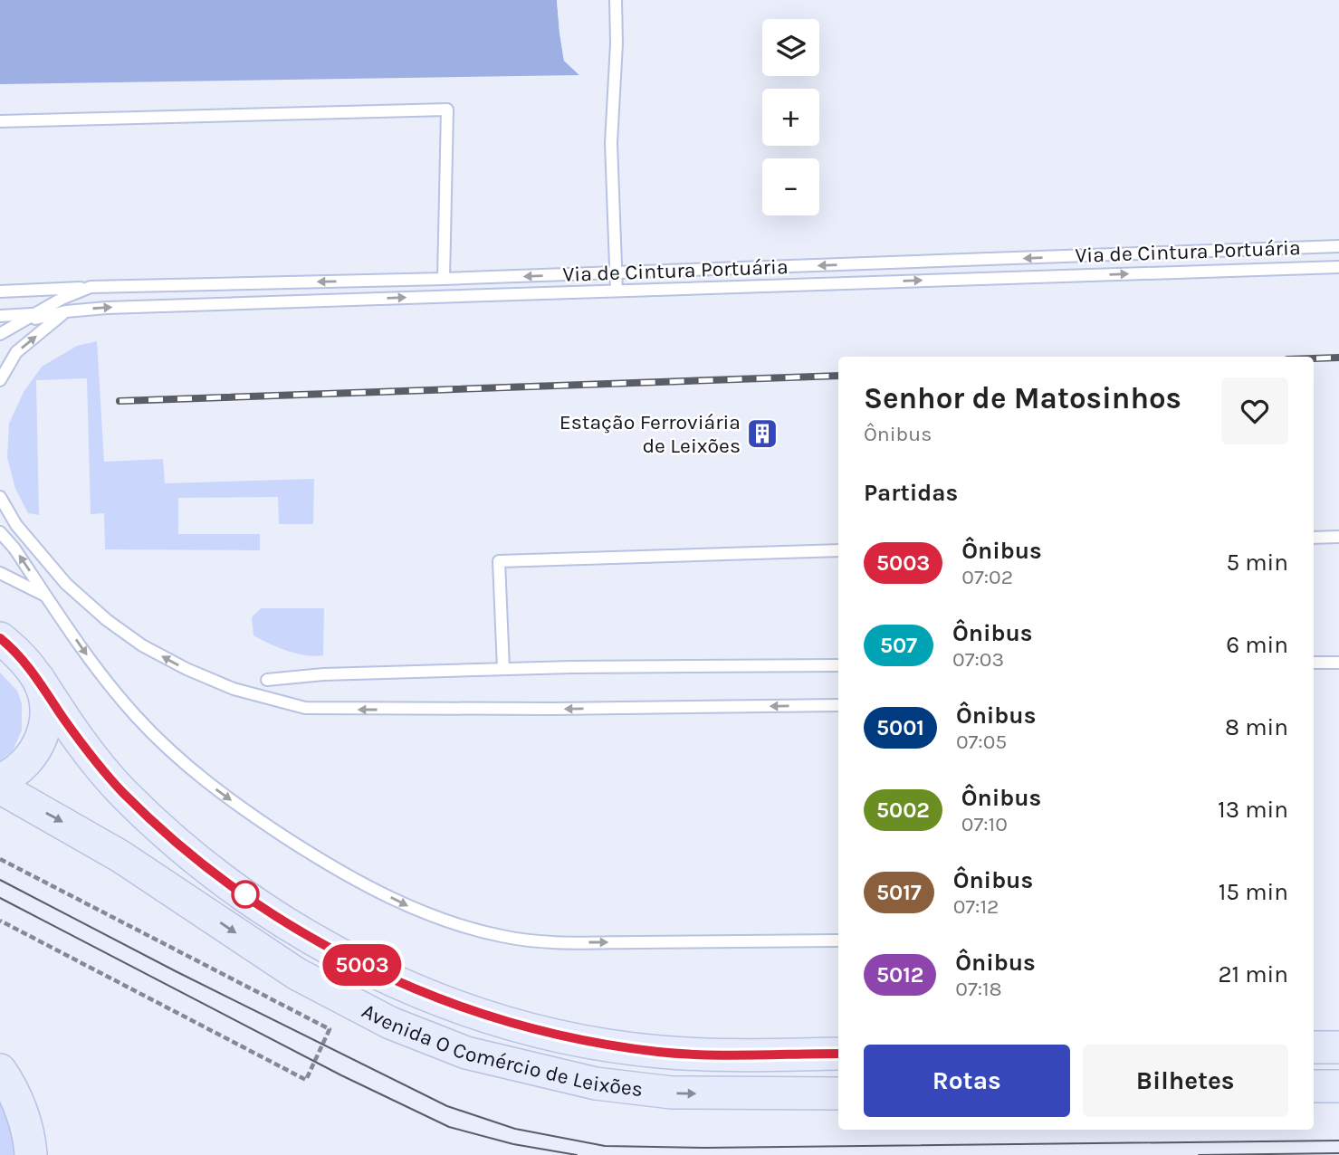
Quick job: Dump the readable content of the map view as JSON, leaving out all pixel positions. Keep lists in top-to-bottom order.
{
  "streets": {
    "main road": ["Avenida O Comércio de Leixões"],
    "lane": ["Via de Cintura Portuária"]
  },
  "places": {
    "building": ["Estação Ferroviária de Leixões"]
  },
  "lines": ["bus line 5003"],
  "page": {
    "on_map": "5003",
    "map_buttons": ["+", "−"],
    "heading": [
      ["Senhor de Matosinhos", "Ônibus"],
      "Partidas"
    ],
    "list": [
      {
        "mark": "5003",
        "name": "Ônibus",
        "note": "07:02",
        "value": "5 min"
      },
      {
        "mark": "507",
        "name": "Ônibus",
        "note": "07:03",
        "value": "6 min"
      },
      {
        "mark": "5001",
        "name": "Ônibus",
        "note": "07:05",
        "value": "8 min"
      },
      {
        "mark": "5002",
        "name": "Ônibus",
        "note": "07:10",
        "value": "13 min"
      },
      {
        "mark": "5017",
        "name": "Ônibus",
        "note": "07:12",
        "value": "15 min"
      },
      {
        "mark": "5012",
        "name": "Ônibus",
        "note": "07:18",
        "value": "21 min"
      }
    ],
    "buttons": ["Rotas", "Bilhetes"]
  }
}
